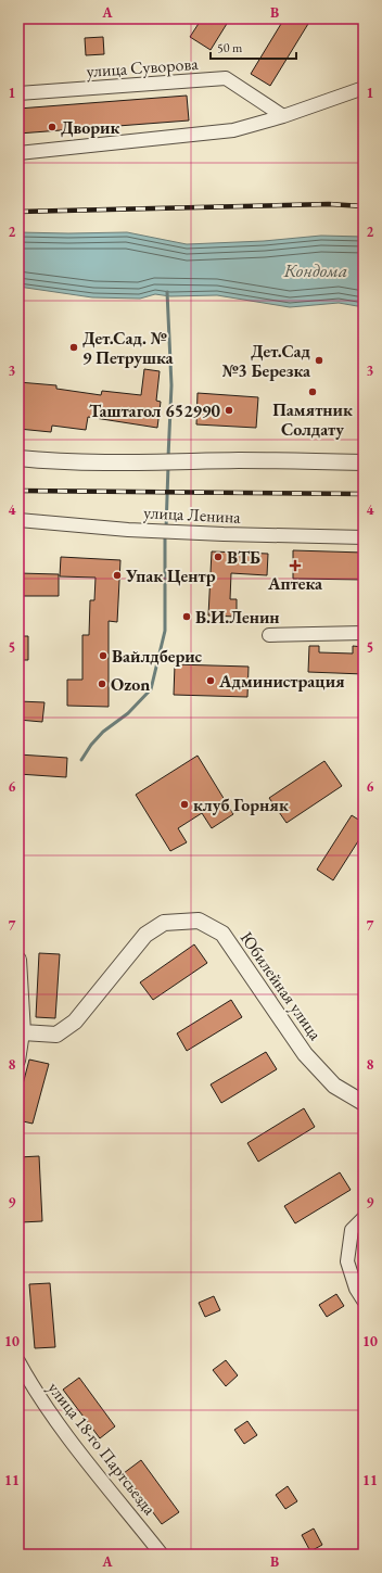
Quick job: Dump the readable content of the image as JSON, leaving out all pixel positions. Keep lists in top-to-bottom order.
{
  "streets": {
    "street": [
      "улица Суворова",
      "улица Ленина",
      "Юбилейная улица",
      "улица 18-го Партсьезда"
    ]
  },
  "water": ["Кондома"],
  "places": {
    "other": [
      "Дворик",
      "Дет.Сад. № 9 Петрушка",
      "Дет.Сад №3 Березка",
      "Памятник Солдату",
      "Таштагол 652990",
      "ВТБ",
      "Упак Центр",
      "В.И.Ленин",
      "Вайлдберис",
      "Администрация",
      "Ozon",
      "клуб Горняк"
    ],
    "health": ["Аптека"]
  },
  "scale_bar": "50 m",
  "grid": {
    "columns": ["A", "B"],
    "rows": [
      "1",
      "2",
      "3",
      "4",
      "5",
      "6",
      "7",
      "8",
      "9",
      "10",
      "11"
    ]
  }
}
